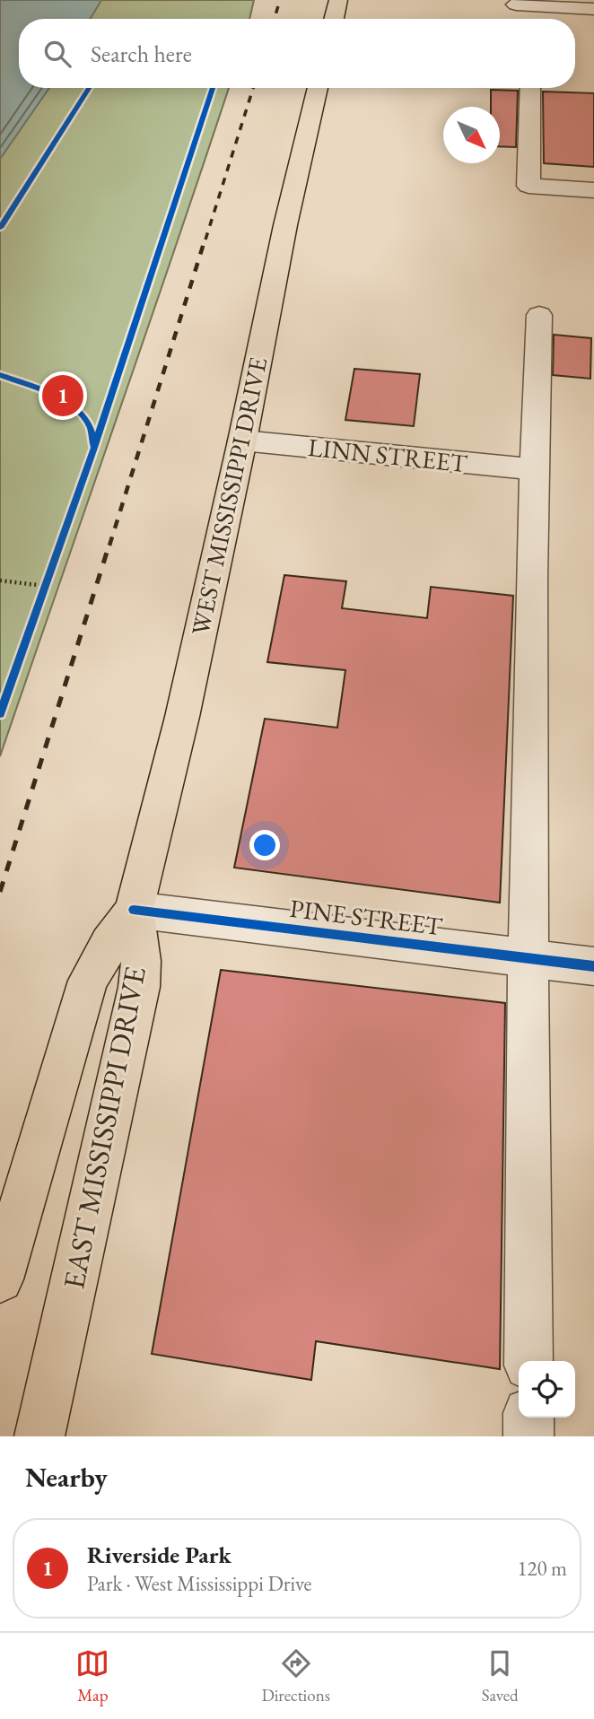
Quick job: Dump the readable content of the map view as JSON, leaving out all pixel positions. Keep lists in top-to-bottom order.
{
  "streets": {
    "main road": ["WEST MISSISSIPPI DRIVE", "EAST MISSISSIPPI DRIVE"],
    "street": ["LINN STREET", "PINE STREET"]
  },
  "crossings": [
    ["LINN STREET", "WEST MISSISSIPPI DRIVE"],
    ["WEST MISSISSIPPI DRIVE", "PINE STREET"],
    ["WEST MISSISSIPPI DRIVE", "EAST MISSISSIPPI DRIVE"],
    ["PINE STREET", "EAST MISSISSIPPI DRIVE"]
  ],
  "north": "bottom right",
  "page": {
    "search": "Search here",
    "pins": "1",
    "heading": "Nearby",
    "list": [
      {
        "mark": "1",
        "name": "Riverside Park",
        "note": "Park · West Mississippi Drive",
        "value": "120 m"
      }
    ],
    "nav": ["Map", "Directions", "Saved"]
  }
}
